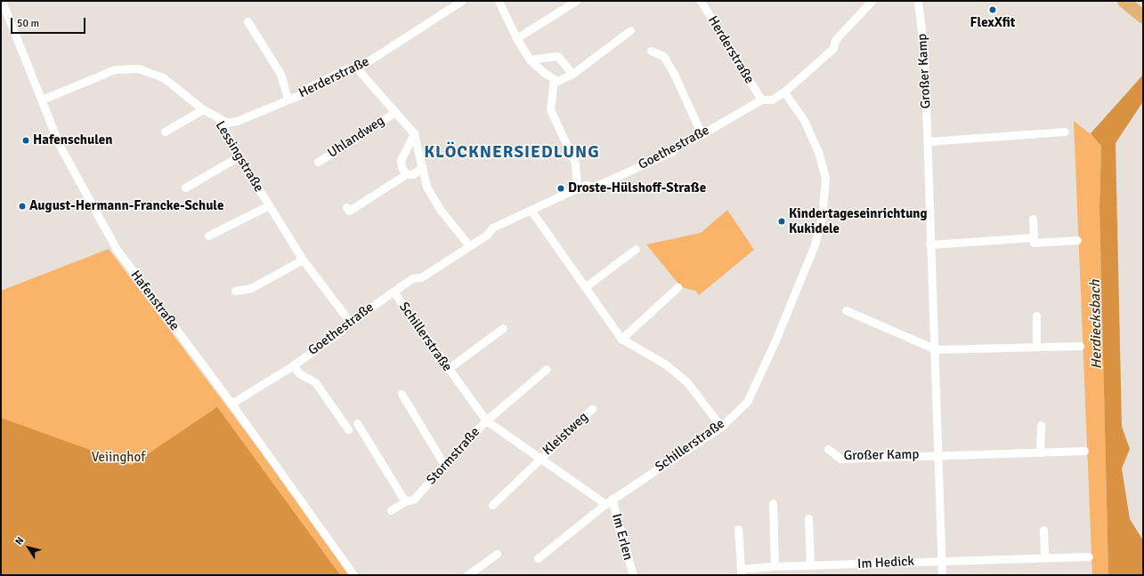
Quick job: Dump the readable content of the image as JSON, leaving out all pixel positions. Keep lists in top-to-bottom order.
{
  "streets": {
    "street": [
      "Herderstraße",
      "Großer Kamp",
      "Uhlandweg",
      "Goethestraße",
      "Lessingstraße",
      "Hafenstraße",
      "Schillerstraße",
      "Kleistweg",
      "Stormstraße",
      "Im Erlen",
      "Im Hedick"
    ]
  },
  "crossings": [
    ["Herderstraße", "Goethestraße"],
    ["Herderstraße", "Lessingstraße"],
    ["Großer Kamp", "Im Hedick"],
    ["Goethestraße", "Lessingstraße"],
    ["Goethestraße", "Hafenstraße"],
    ["Goethestraße", "Schillerstraße"],
    ["Lessingstraße", "Hafenstraße"],
    ["Schillerstraße", "Kleistweg"],
    ["Schillerstraße", "Stormstraße"],
    ["Schillerstraße", "Im Erlen"]
  ],
  "districts": ["KLÖCKNERSIEDLUNG"],
  "water": ["Herdiecksbach"],
  "parks": ["Veiinghof"],
  "places": [
    "FlexXfit",
    "Hafenschulen",
    "Droste-Hülshoff-Straße",
    "August-Hermann-Francke-Schule",
    "Kindertageseinrichtung Kukidele"
  ],
  "scale_bar": "50 m",
  "north": "top left"
}
